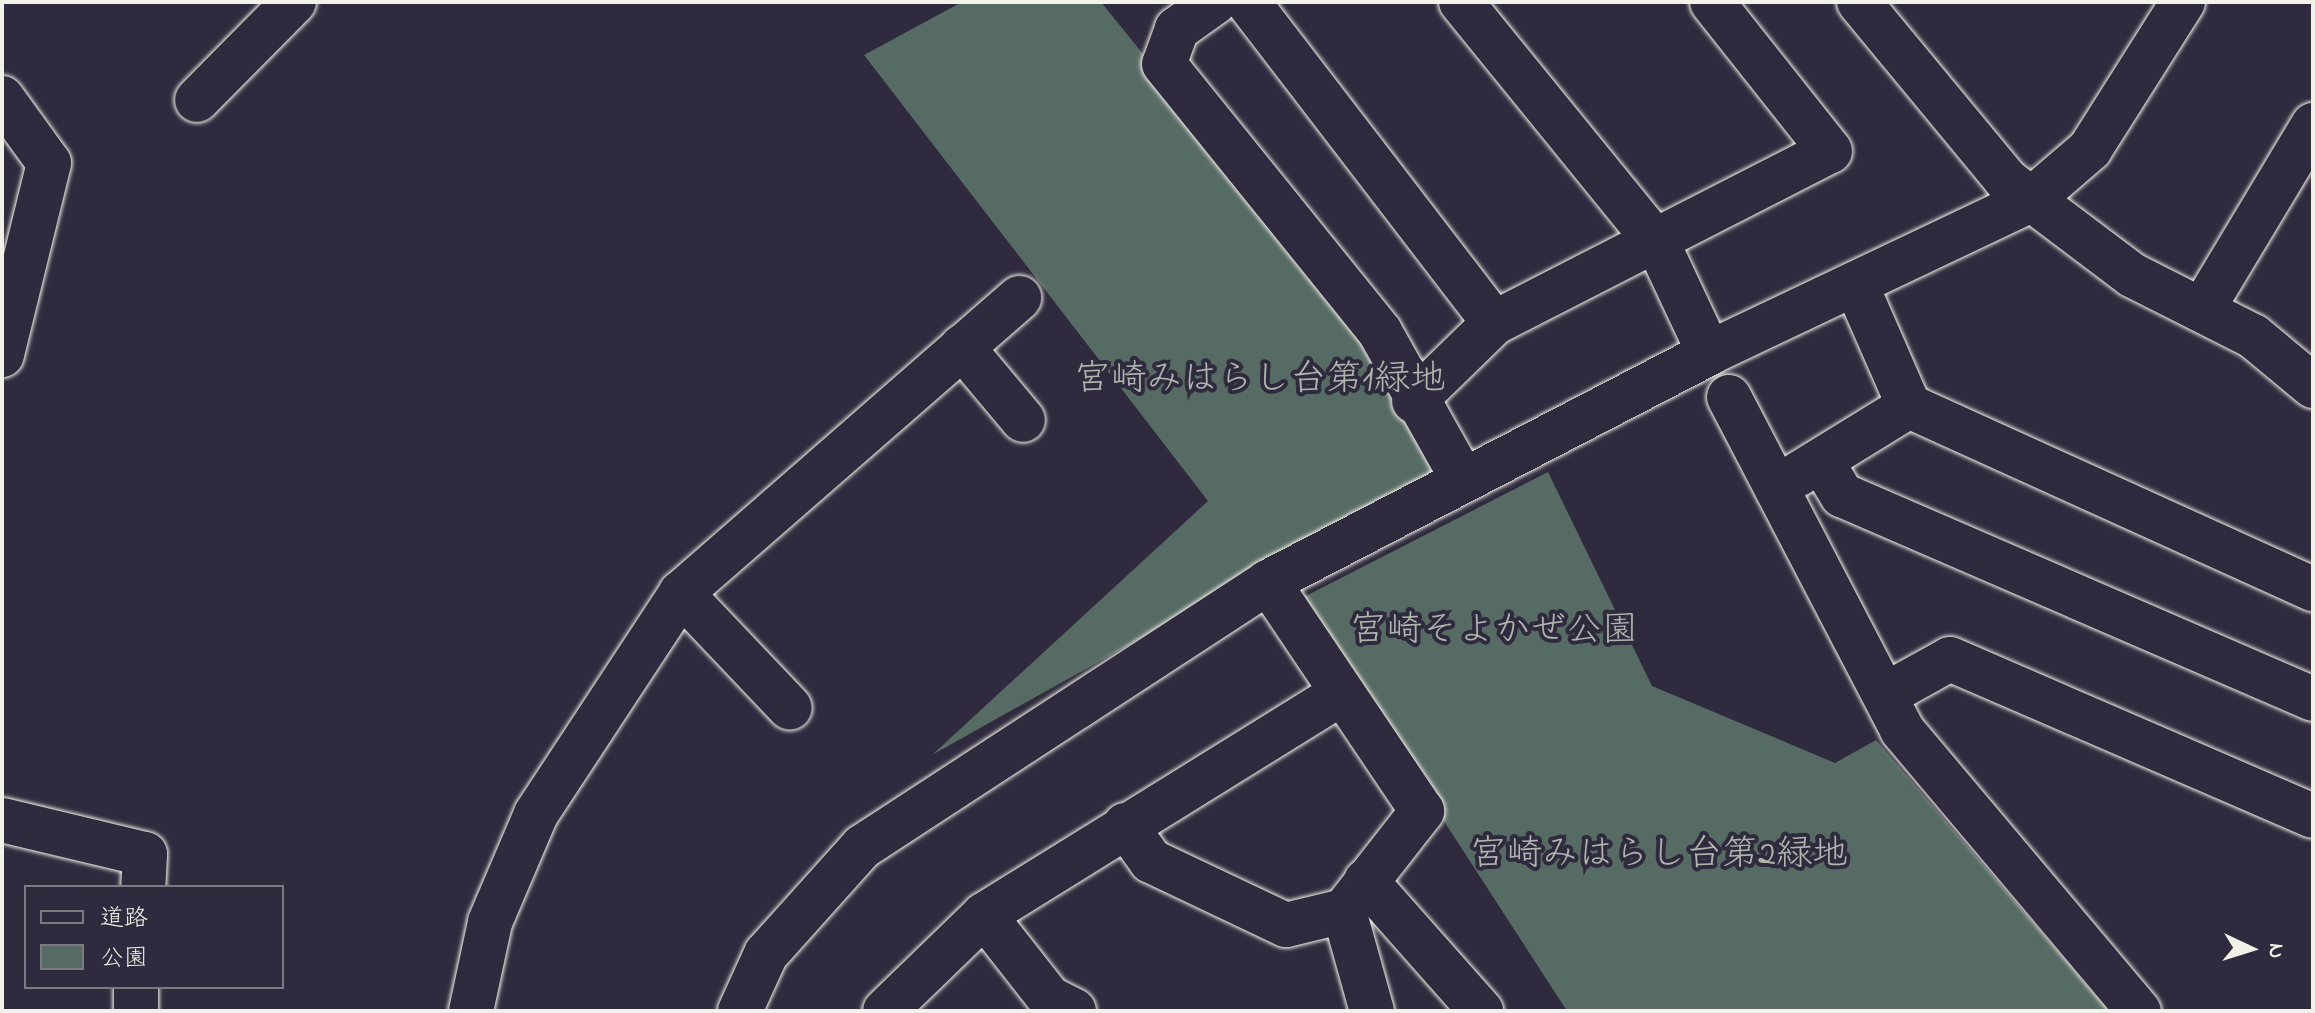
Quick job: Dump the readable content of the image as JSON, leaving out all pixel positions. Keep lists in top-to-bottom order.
{
  "parks": ["宮崎みはらし台第1緑地", "宮崎そよかぜ公園", "宮崎みはらし台第2緑地"],
  "legend": ["道路", "公園"],
  "north": "right"
}
